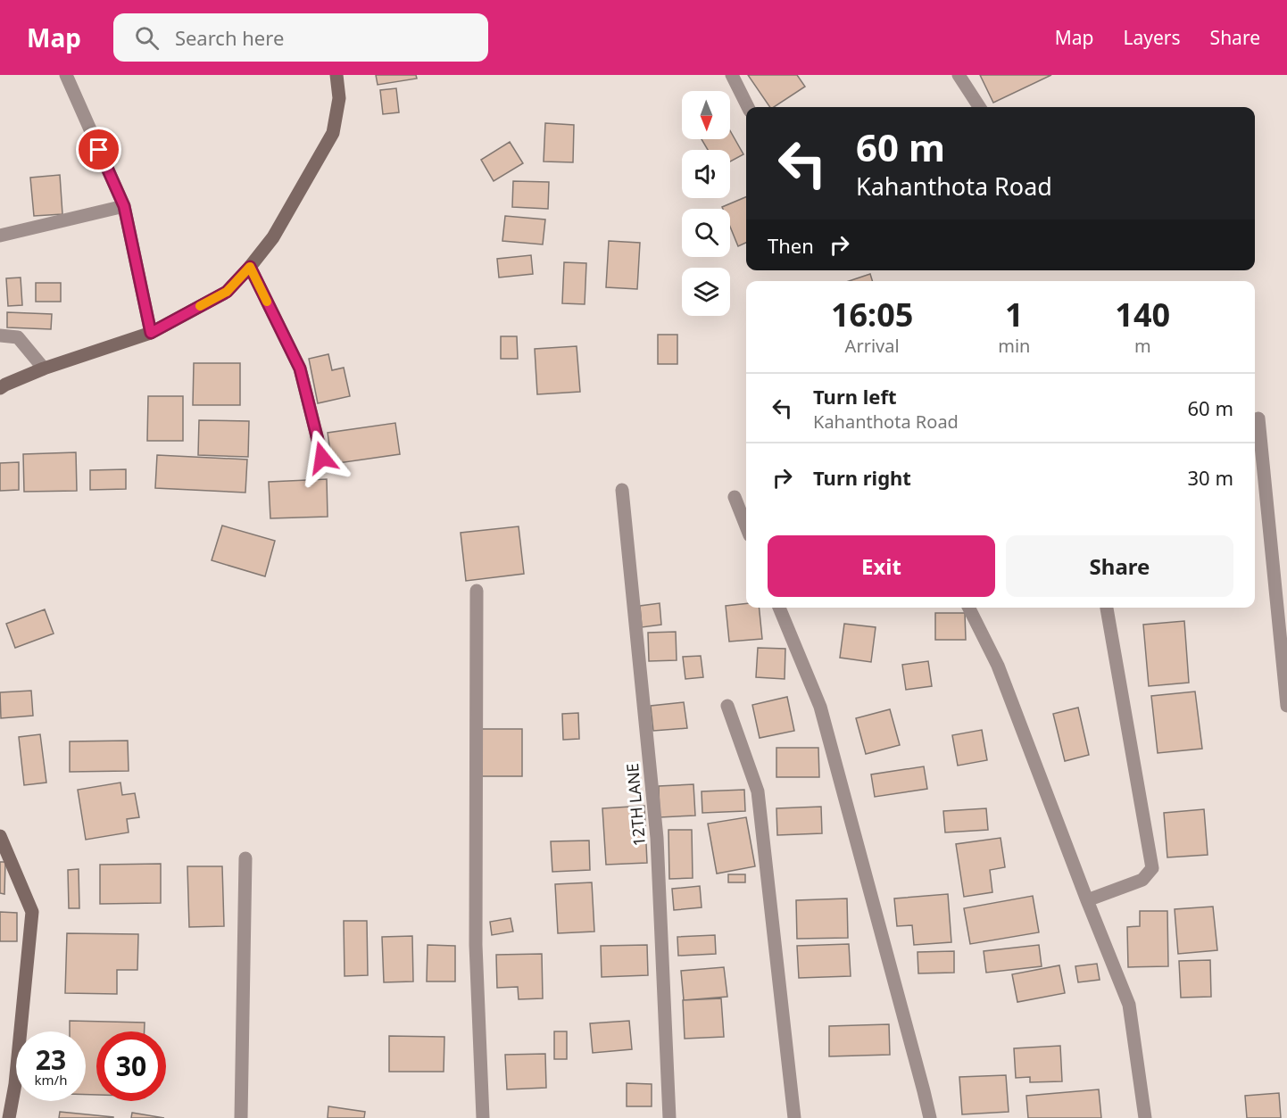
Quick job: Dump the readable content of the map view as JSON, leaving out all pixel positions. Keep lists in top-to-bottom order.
{
  "streets": {
    "street": ["12TH LANE"]
  },
  "north": "bottom",
  "page": {
    "header": "Map",
    "search": "Search here",
    "nav": ["Map", "Layers", "Share"],
    "turn": ["60 m", "Kahanthota Road"],
    "then": "Then",
    "eta": [
      "16:05",
      "Arrival",
      "1",
      "min",
      "140",
      "m"
    ],
    "list": [
      {
        "name": "Turn left",
        "note": "Kahanthota Road",
        "value": "60 m"
      },
      {
        "name": "Turn right",
        "value": "30 m"
      }
    ],
    "buttons": ["Exit", "Share"],
    "speed": "23 km/h",
    "limit": "30"
  }
}
